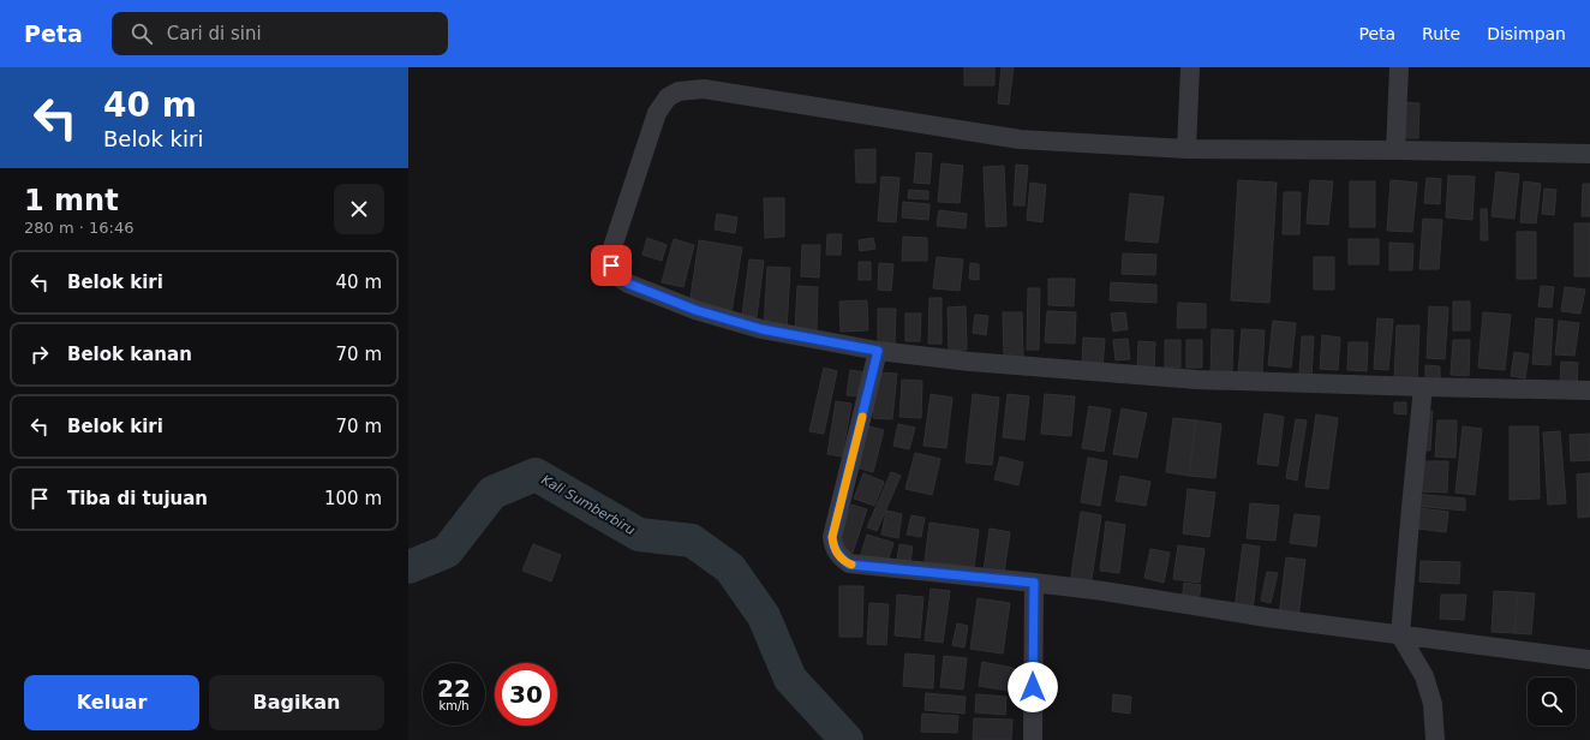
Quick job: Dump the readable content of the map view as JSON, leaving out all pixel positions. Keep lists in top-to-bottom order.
{
  "water": ["Kali Sumberbiru"],
  "page": {
    "header": "Peta",
    "search": "Cari di sini",
    "nav": ["Peta", "Rute", "Disimpan"],
    "turn": ["40 m", "Belok kiri"],
    "heading": ["1 mnt", "280 m · 16:46"],
    "list": [
      {
        "name": "Belok kiri",
        "value": "40 m"
      },
      {
        "name": "Belok kanan",
        "value": "70 m"
      },
      {
        "name": "Belok kiri",
        "value": "70 m"
      },
      {
        "name": "Tiba di tujuan",
        "value": "100 m"
      }
    ],
    "speed": "22 km/h",
    "limit": "30",
    "buttons": ["Keluar", "Bagikan"]
  }
}
